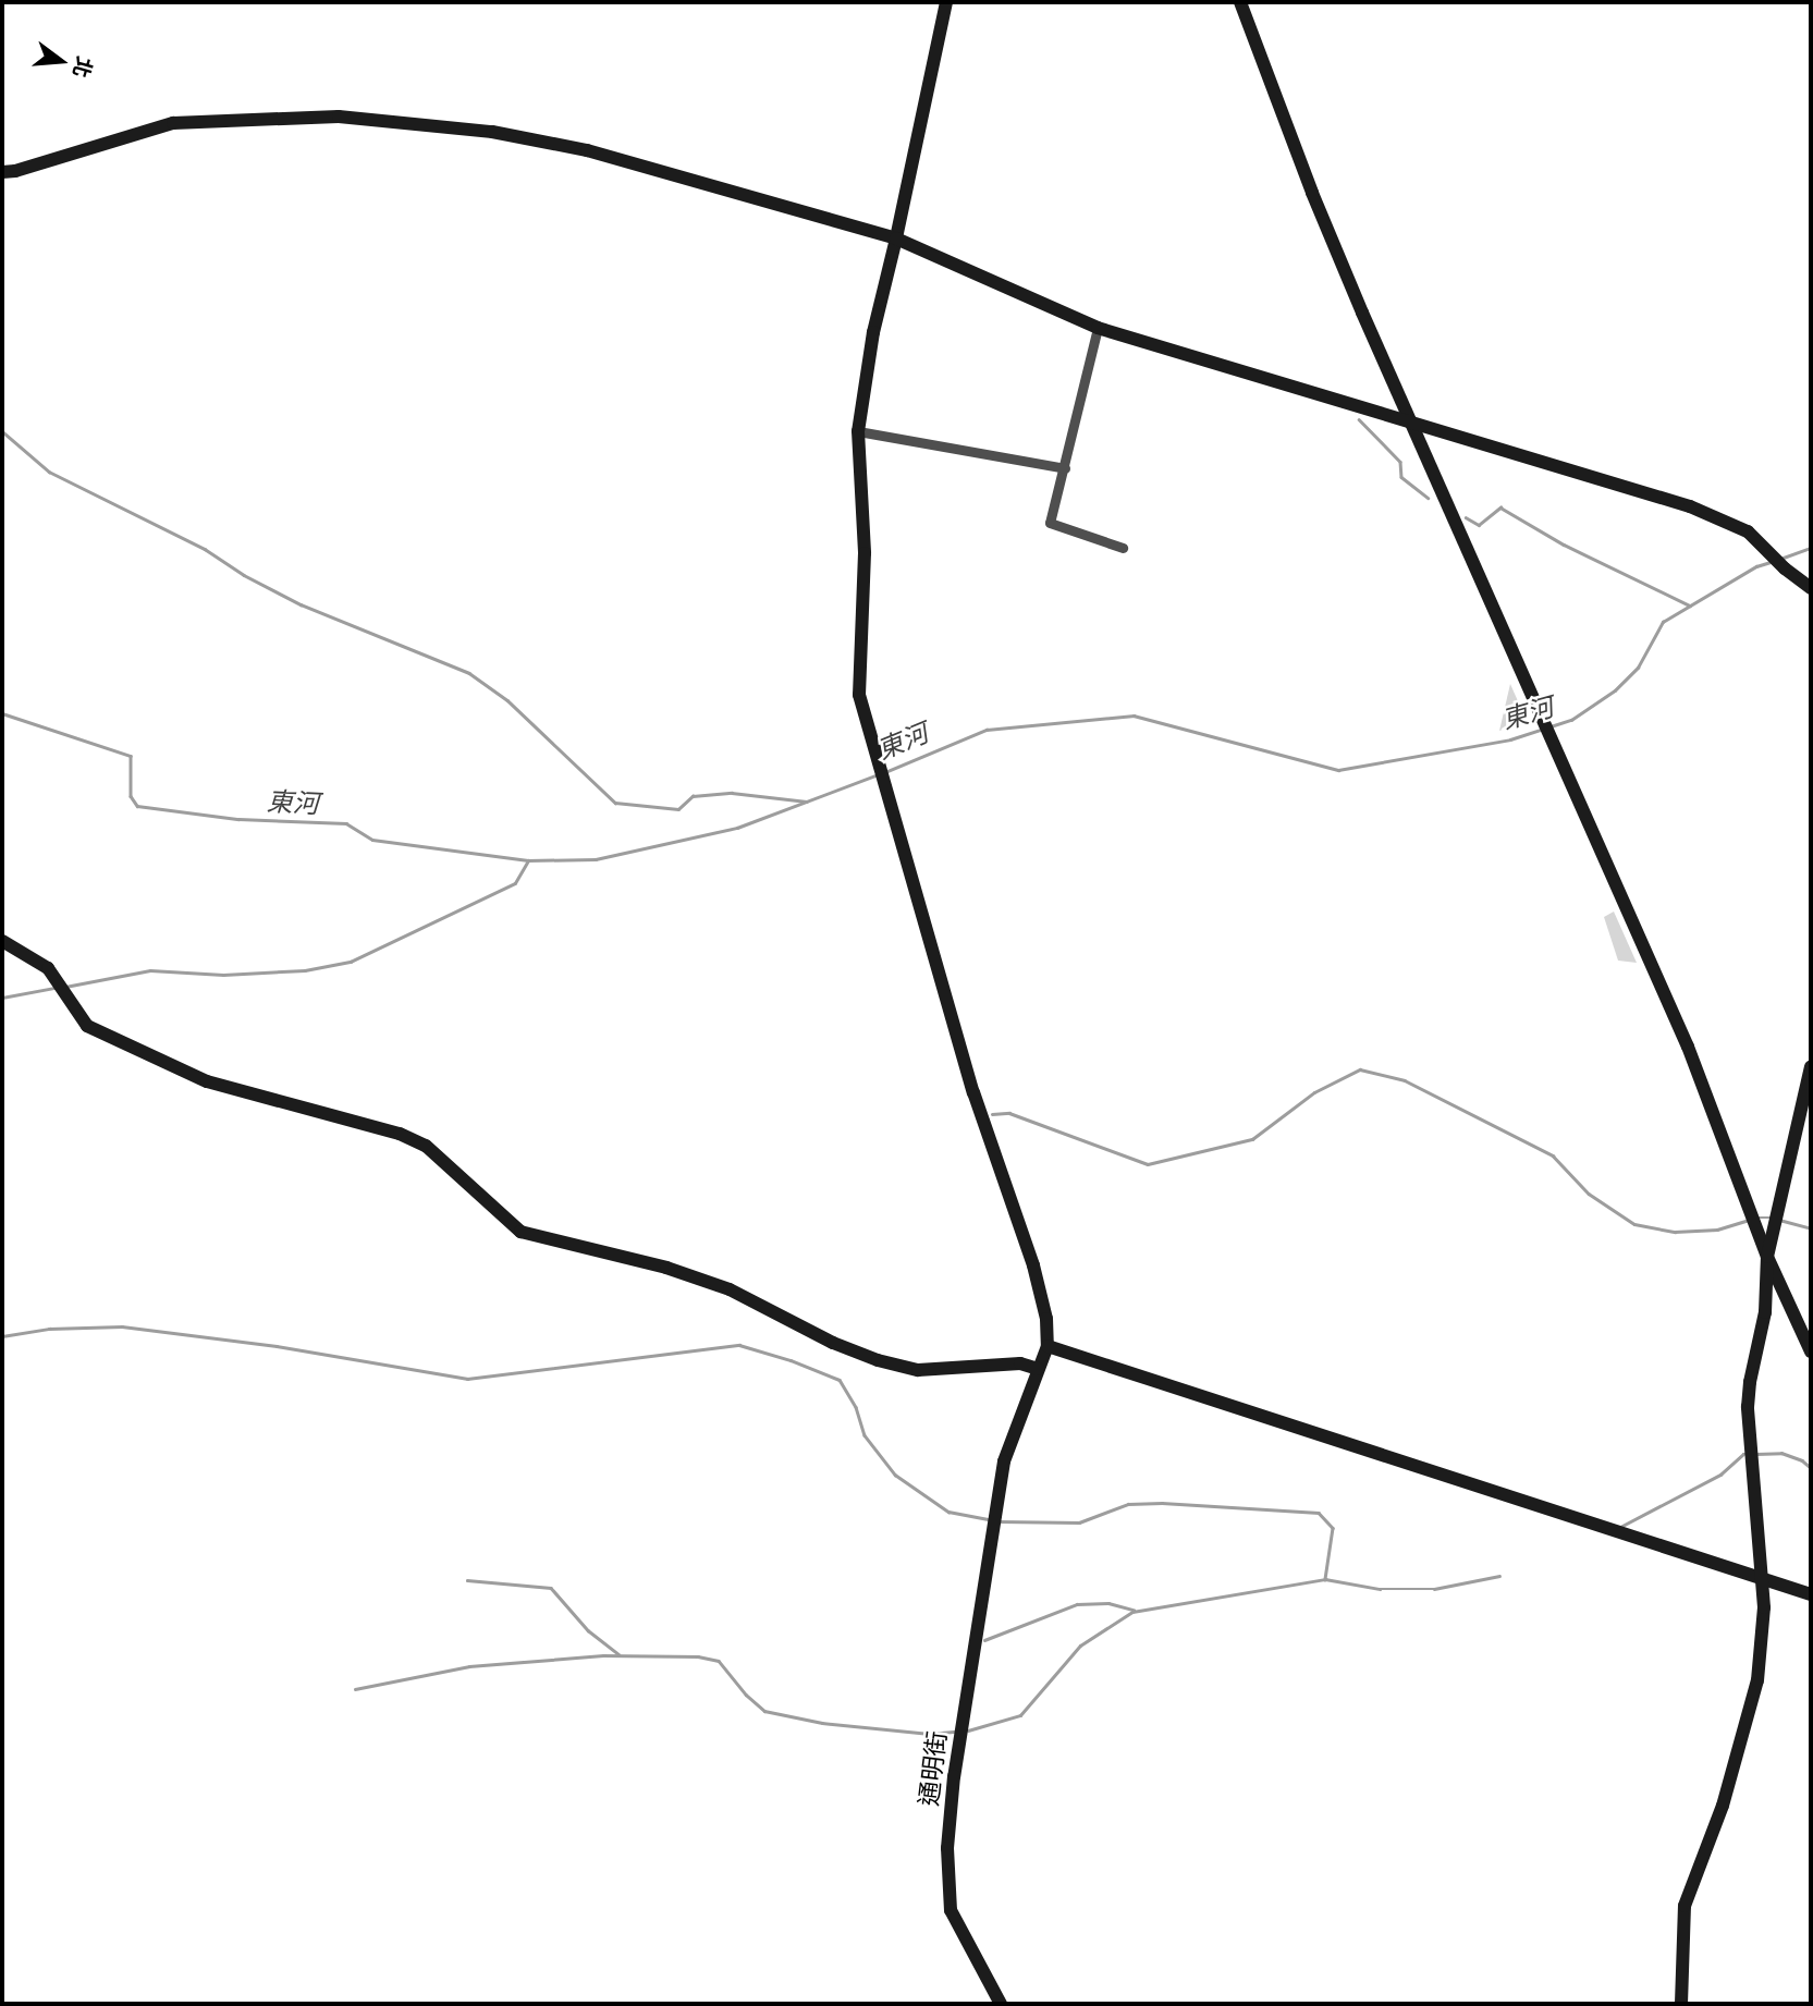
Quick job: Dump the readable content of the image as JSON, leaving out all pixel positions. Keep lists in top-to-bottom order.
{
  "streets": {
    "street": ["通明街"]
  },
  "water": ["東河"],
  "north": "right"
}
